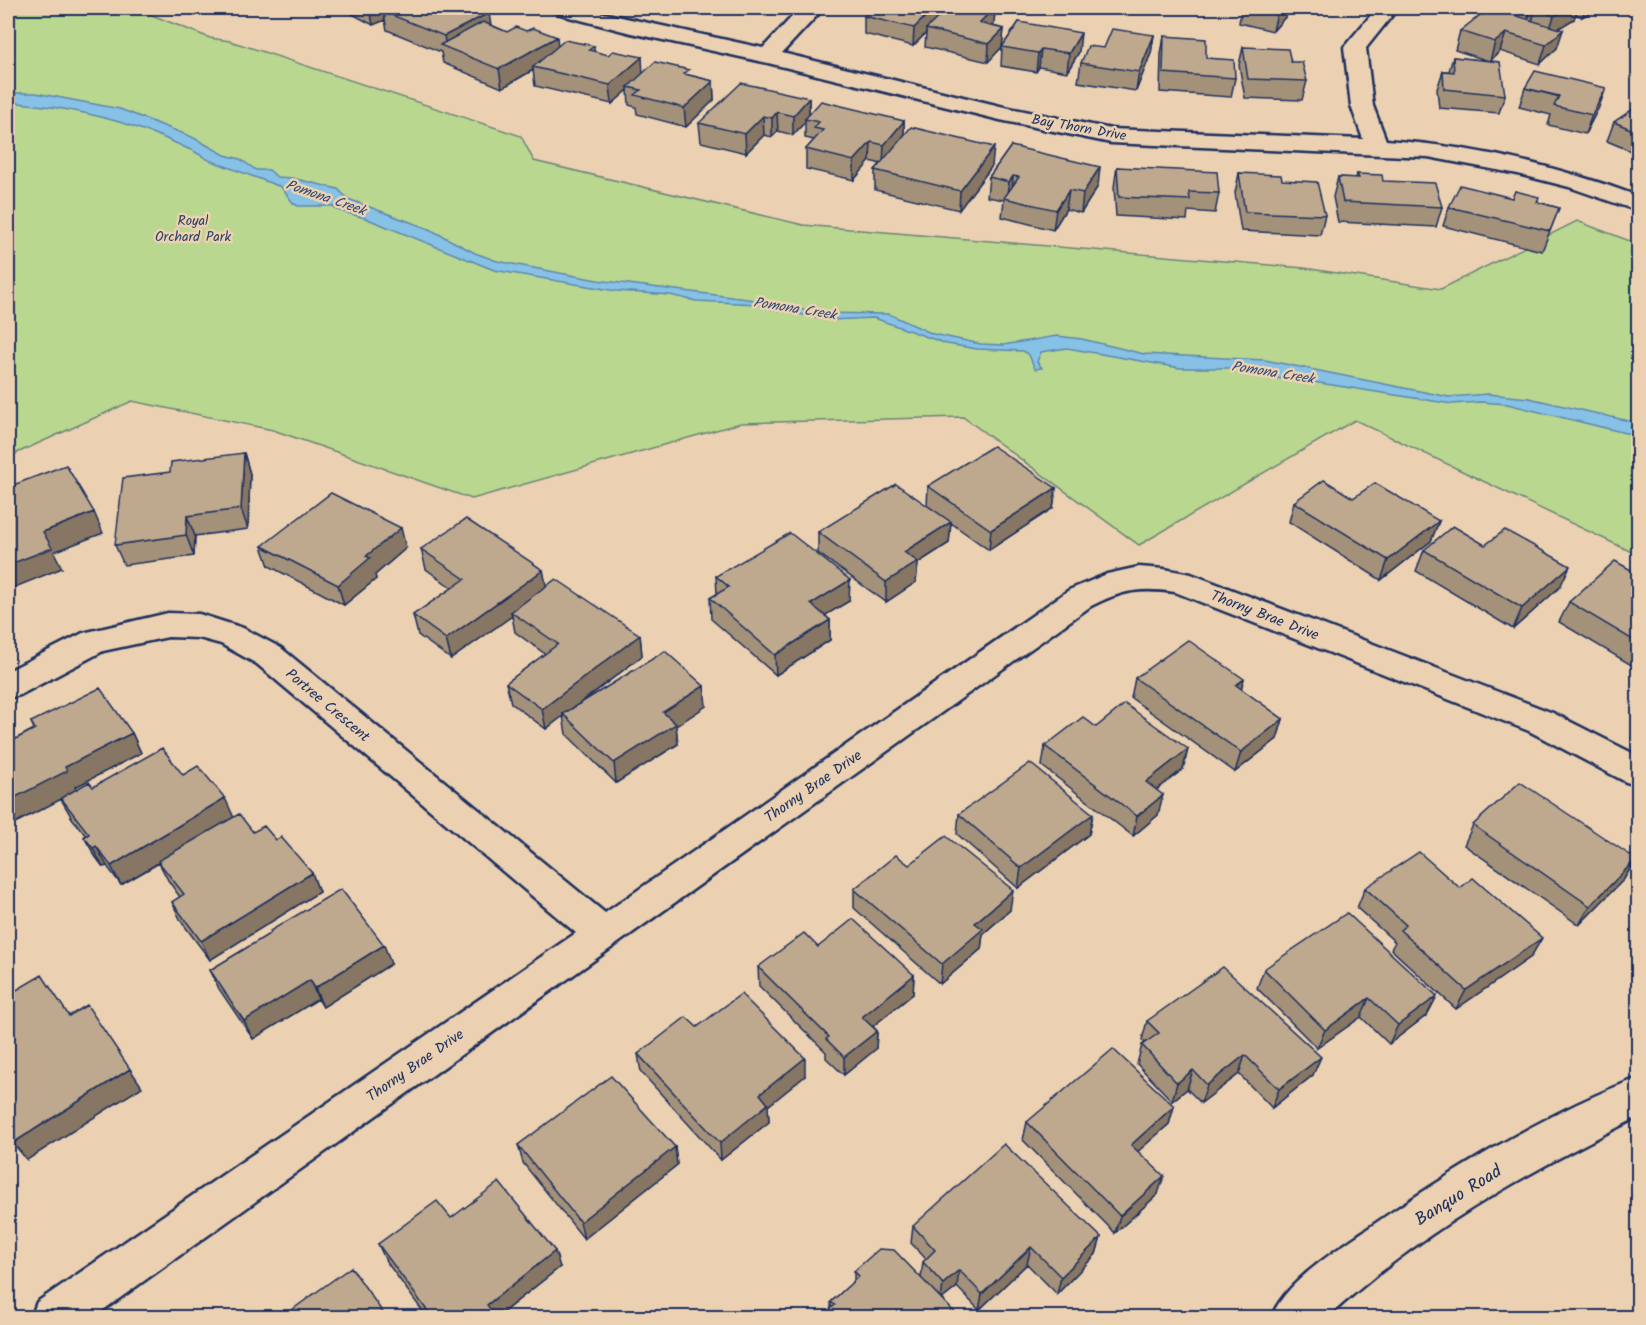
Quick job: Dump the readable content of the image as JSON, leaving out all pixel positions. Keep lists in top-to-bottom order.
{
  "streets": {
    "street": [
      "Bay Thorn Drive",
      "Thorny Brae Drive",
      "Portree Crescent",
      "Banquo Road"
    ]
  },
  "crossings": [
    ["Thorny Brae Drive", "Portree Crescent"]
  ],
  "water": ["Pomona Creek"],
  "parks": ["Royal Orchard Park"]
}
